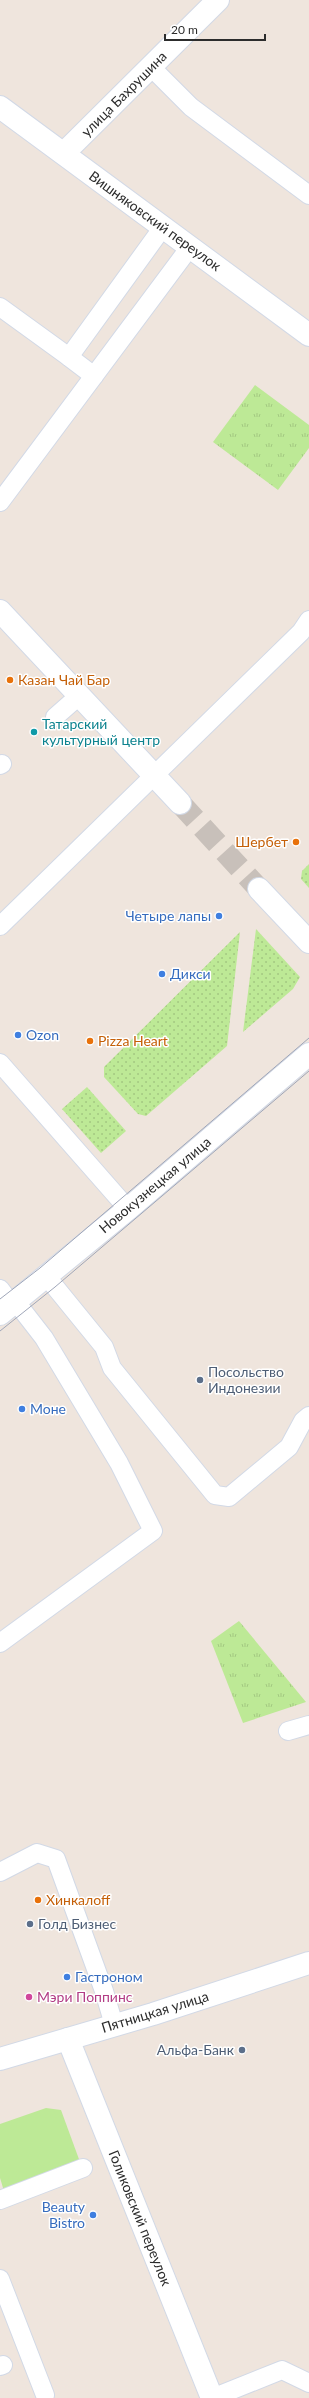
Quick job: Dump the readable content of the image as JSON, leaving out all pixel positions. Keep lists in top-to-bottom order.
{
  "streets": {
    "street": [
      "улица Бахрушина",
      "Вишняковский переулок",
      "Новокузнецкая улица",
      "Пятницкая улица",
      "Голиковский переулок"
    ]
  },
  "crossings": [
    ["улица Бахрушина", "Вишняковский переулок"],
    ["Пятницкая улица", "Голиковский переулок"]
  ],
  "places": [
    "Казан Чай Бар",
    "Татарский культурный центр",
    "Шербет",
    "Четыре лапы",
    "Дикси",
    "Ozon",
    "Pizza Heart",
    "Посольство Индонезии",
    "Моне",
    "Хинкалoff",
    "Голд Бизнес",
    "Гастроном",
    "Мэри Поппинс",
    "Альфа-Банк",
    "Beauty Bistro"
  ],
  "scale_bar": "20 m"
}
